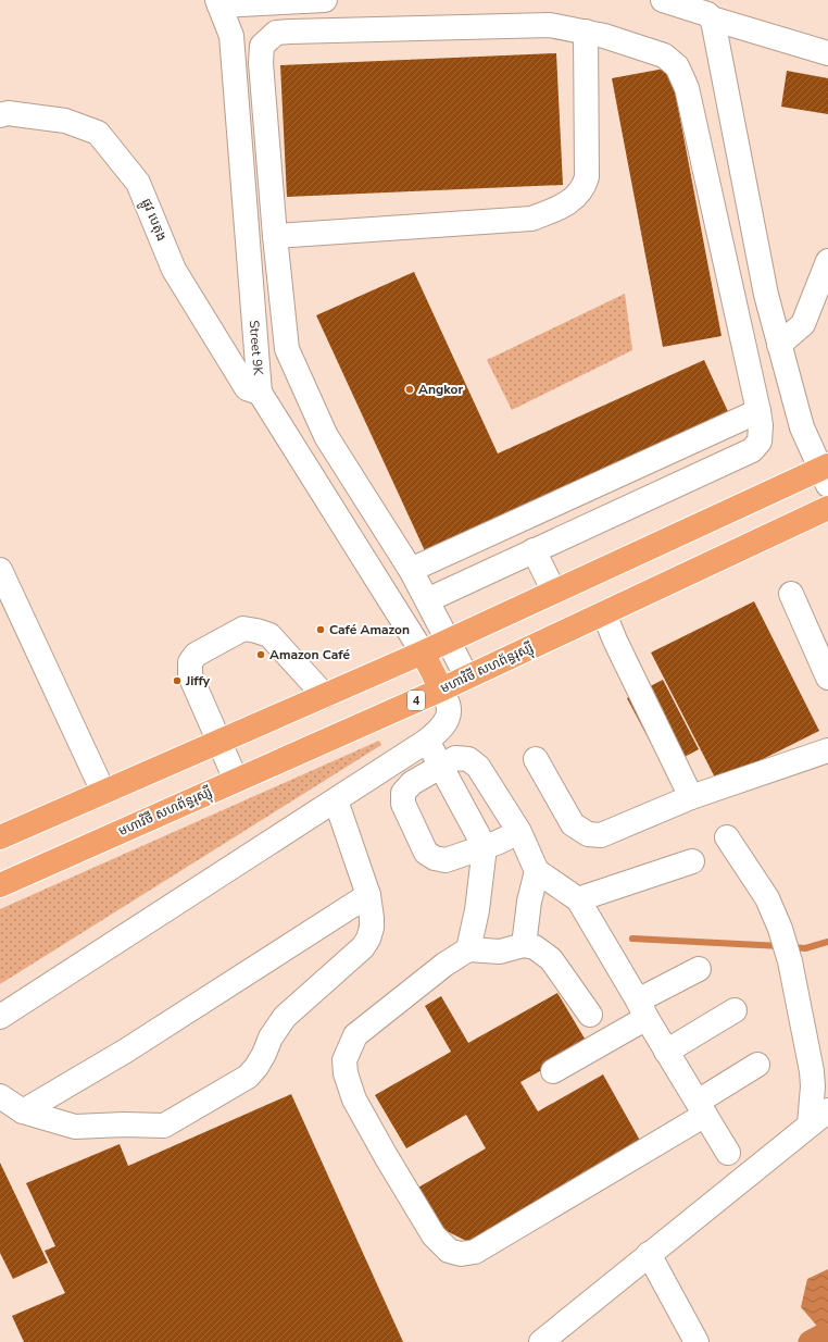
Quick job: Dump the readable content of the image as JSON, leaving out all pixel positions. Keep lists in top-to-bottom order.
{
  "streets": {
    "highway": ["មហាវិថី សហព័ន្ធរុស្ស៊ី", "4"],
    "street": ["ផ្លូវ បេតុង", "Street 9K"]
  },
  "crossings": [
    ["ផ្លូវ បេតុង", "Street 9K"]
  ],
  "places": [
    "Angkor",
    "Café Amazon",
    "Amazon Café",
    "Jiffy"
  ]
}
